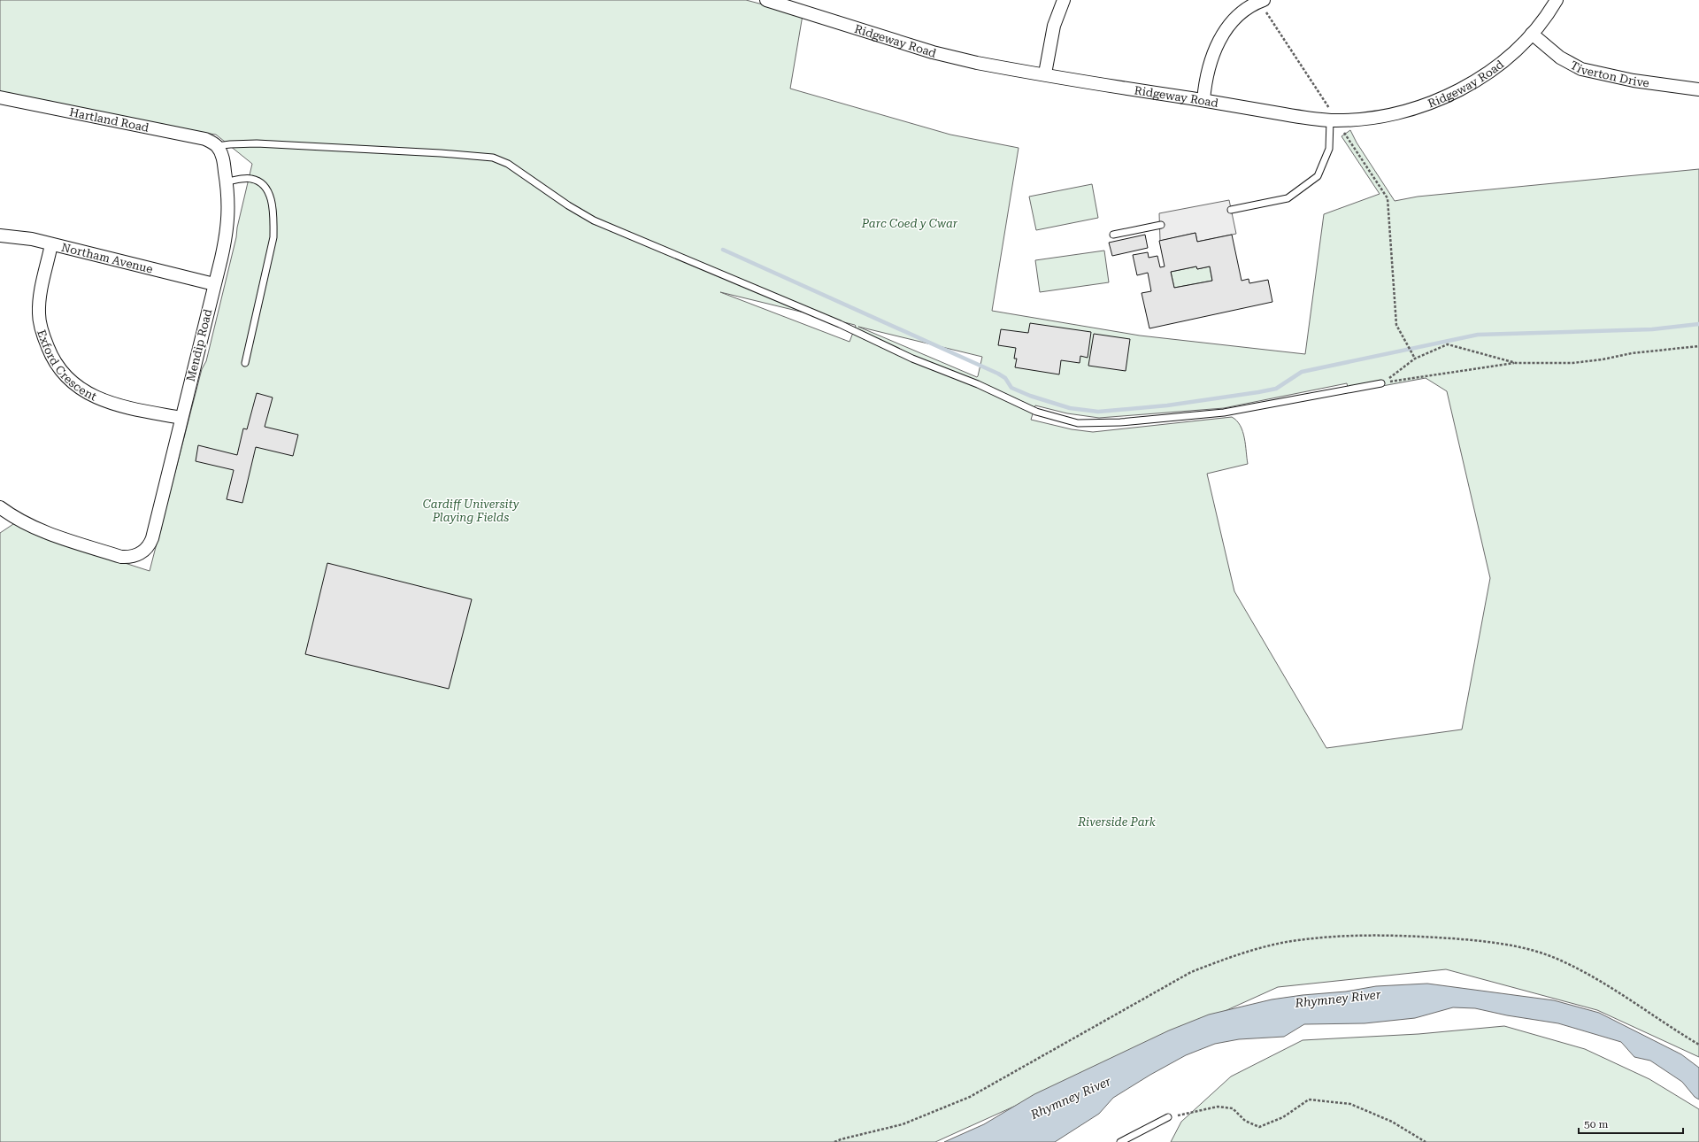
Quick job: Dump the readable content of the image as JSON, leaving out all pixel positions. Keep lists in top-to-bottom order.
{
  "streets": {
    "street": [
      "Ridgeway Road",
      "Tiverton Drive",
      "Hartland Road",
      "Northam Avenue",
      "Mendip Road",
      "Exford Crescent"
    ]
  },
  "crossings": [
    ["Ridgeway Road", "Tiverton Drive"],
    ["Hartland Road", "Mendip Road"],
    ["Northam Avenue", "Mendip Road"],
    ["Northam Avenue", "Exford Crescent"],
    ["Mendip Road", "Exford Crescent"]
  ],
  "water": ["Rhymney River"],
  "parks": ["Parc Coed y Cwar", "Cardiff University Playing Fields", "Riverside Park"],
  "scale_bar": "50 m"
}
